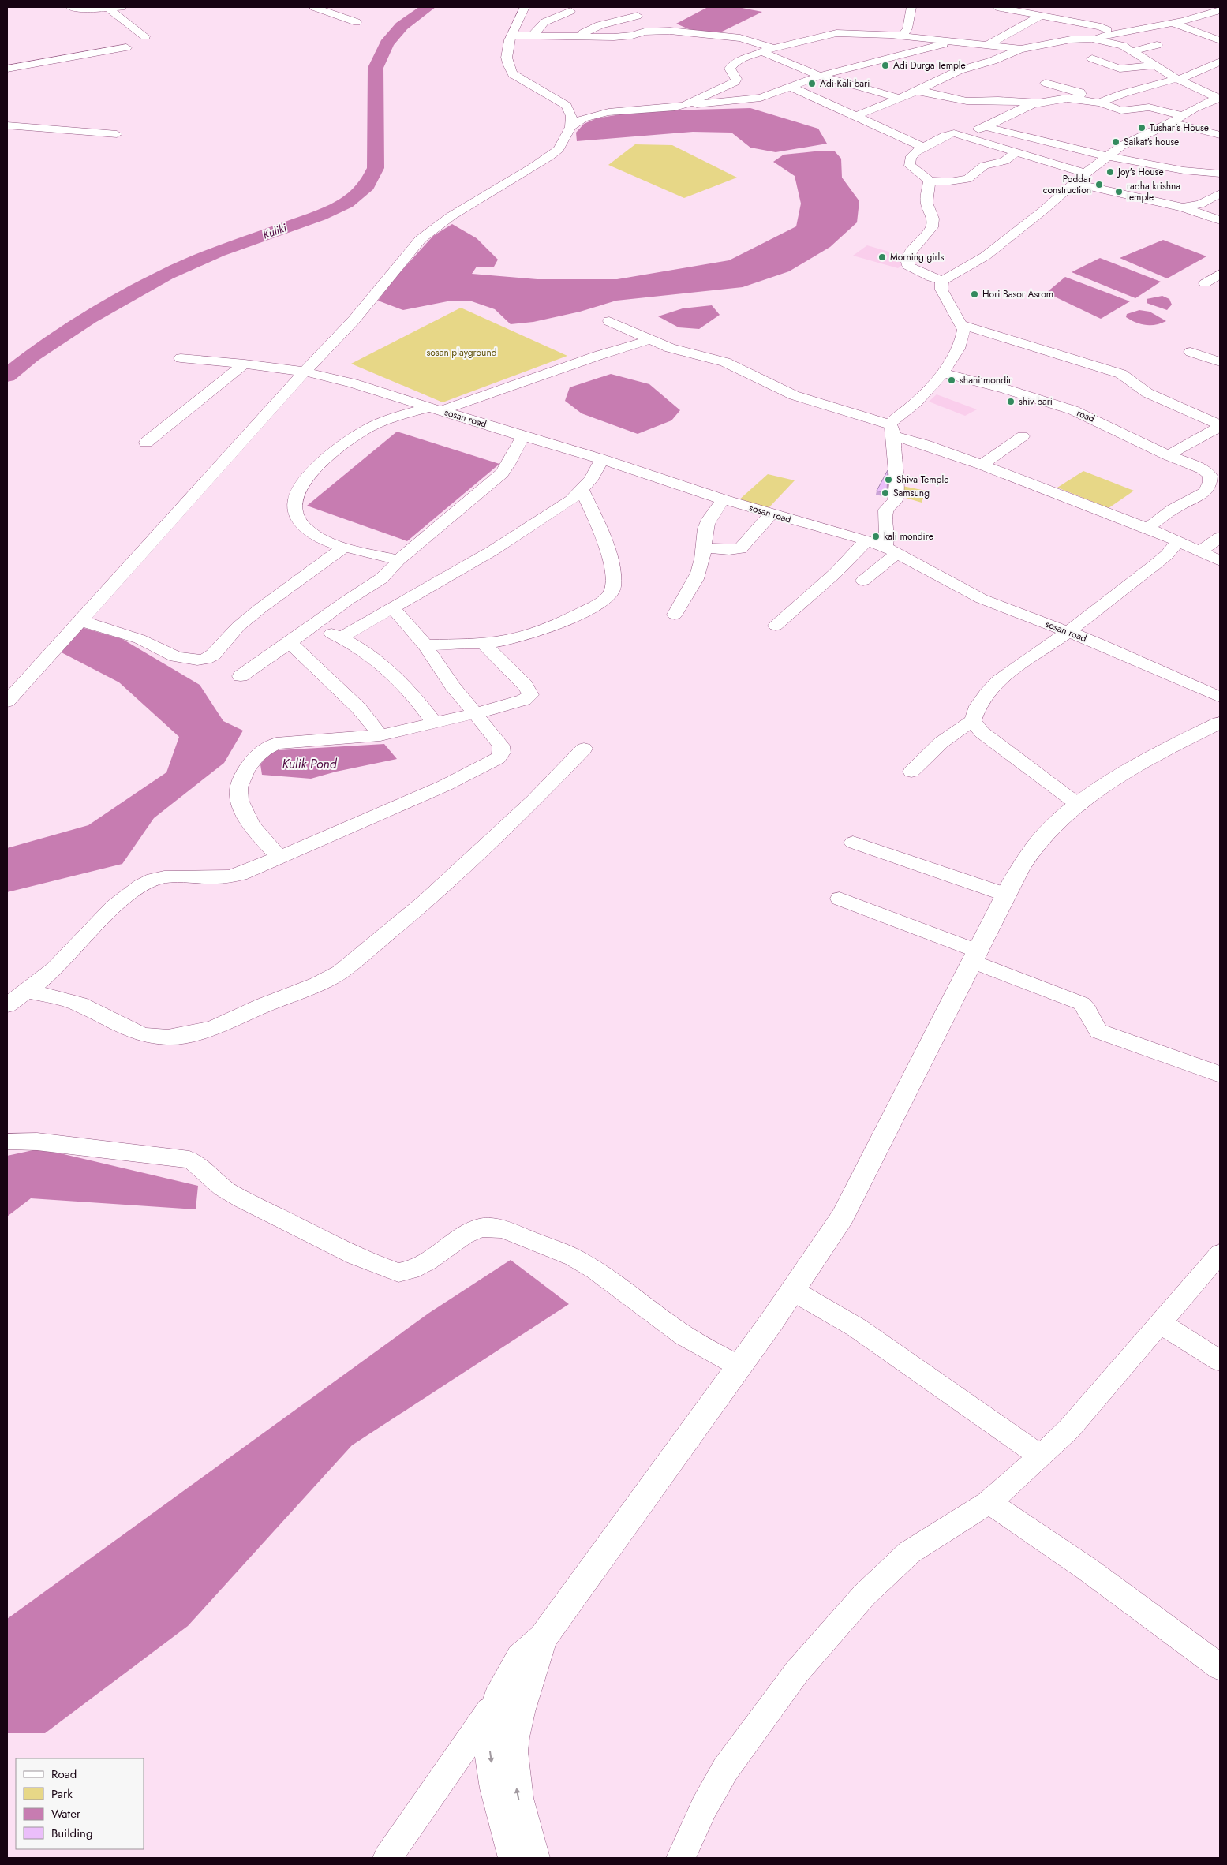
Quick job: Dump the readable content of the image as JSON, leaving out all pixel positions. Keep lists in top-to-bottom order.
{
  "streets": {
    "street": ["road", "sosan road"]
  },
  "water": ["Kuliki", "Kulik Pond"],
  "parks": ["sosan playground"],
  "places": [
    "Adi Durga Temple",
    "Adi Kali bari",
    "Tushar's House",
    "Saikat's house",
    "Joy's House",
    "Poddar construction",
    "radha krishna temple",
    "Morning girls",
    "Hori Basor Asrom",
    "shani mondir",
    "shiv bari",
    "Shiva Temple",
    "Samsung",
    "kali mondire"
  ],
  "legend": [
    "Road",
    "Park",
    "Water",
    "Building"
  ]
}
